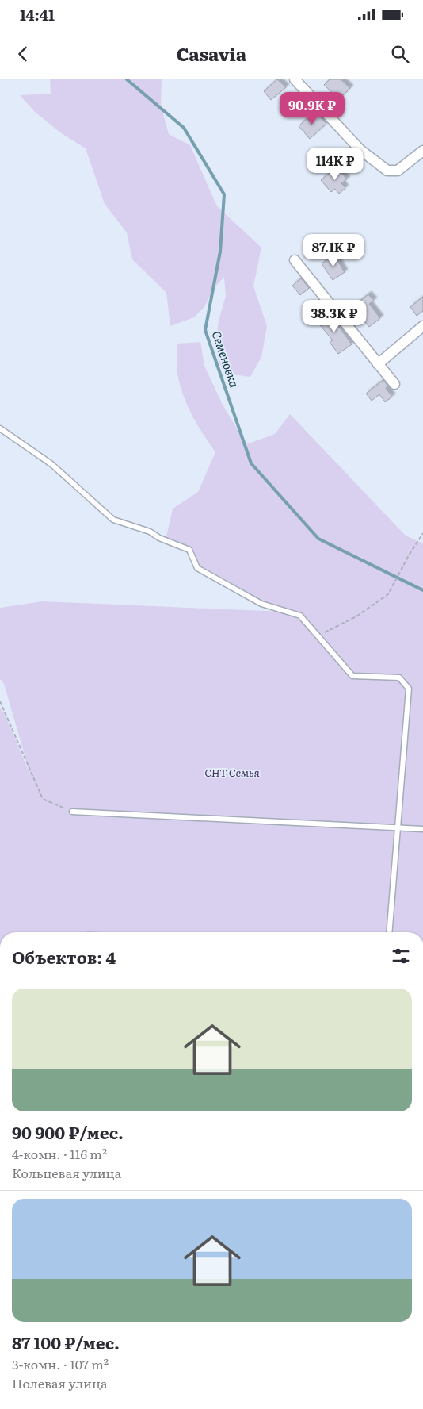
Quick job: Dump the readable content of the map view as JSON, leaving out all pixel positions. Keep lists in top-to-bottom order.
{
  "water": ["Семеновка"],
  "parks": ["СНТ Семья"],
  "page": {
    "status": "14:41",
    "header": "Casavia",
    "price": [
      "90.9K ₽",
      "114K ₽",
      "87.1K ₽",
      "38.3K ₽"
    ],
    "heading": "Объектов: 4",
    "list": [
      {
        "name": "90 900 ₽/мес.",
        "note": "4-комн. · 116 m² · Кольцевая улица"
      },
      {
        "name": "87 100 ₽/мес.",
        "note": "3-комн. · 107 m² · Полевая улица"
      }
    ]
  }
}
